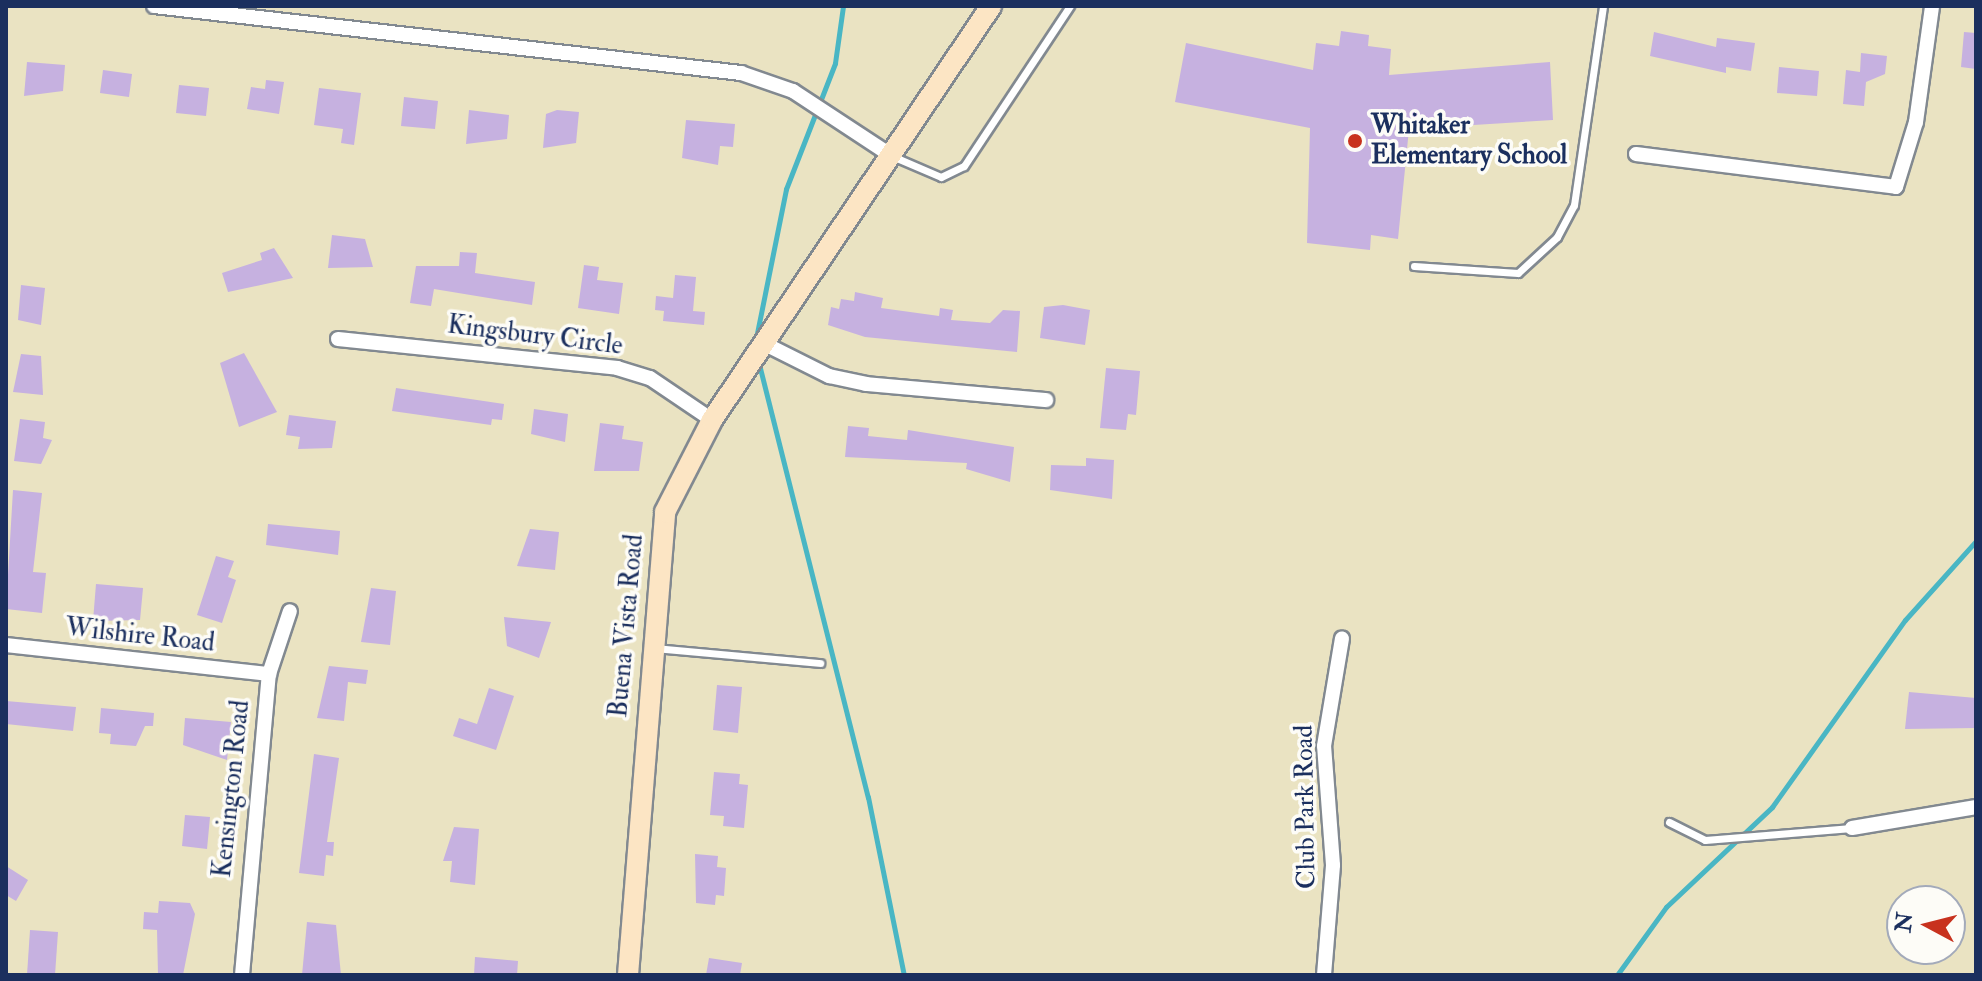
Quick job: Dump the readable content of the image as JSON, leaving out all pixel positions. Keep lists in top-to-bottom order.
{
  "streets": {
    "street": [
      "Kingsbury Circle",
      "Buena Vista Road",
      "Wilshire Road",
      "Kensington Road",
      "Club Park Road"
    ]
  },
  "crossings": [
    ["Kingsbury Circle", "Buena Vista Road"],
    ["Wilshire Road", "Kensington Road"]
  ],
  "places": ["Whitaker Elementary School"],
  "north": "left"
}
